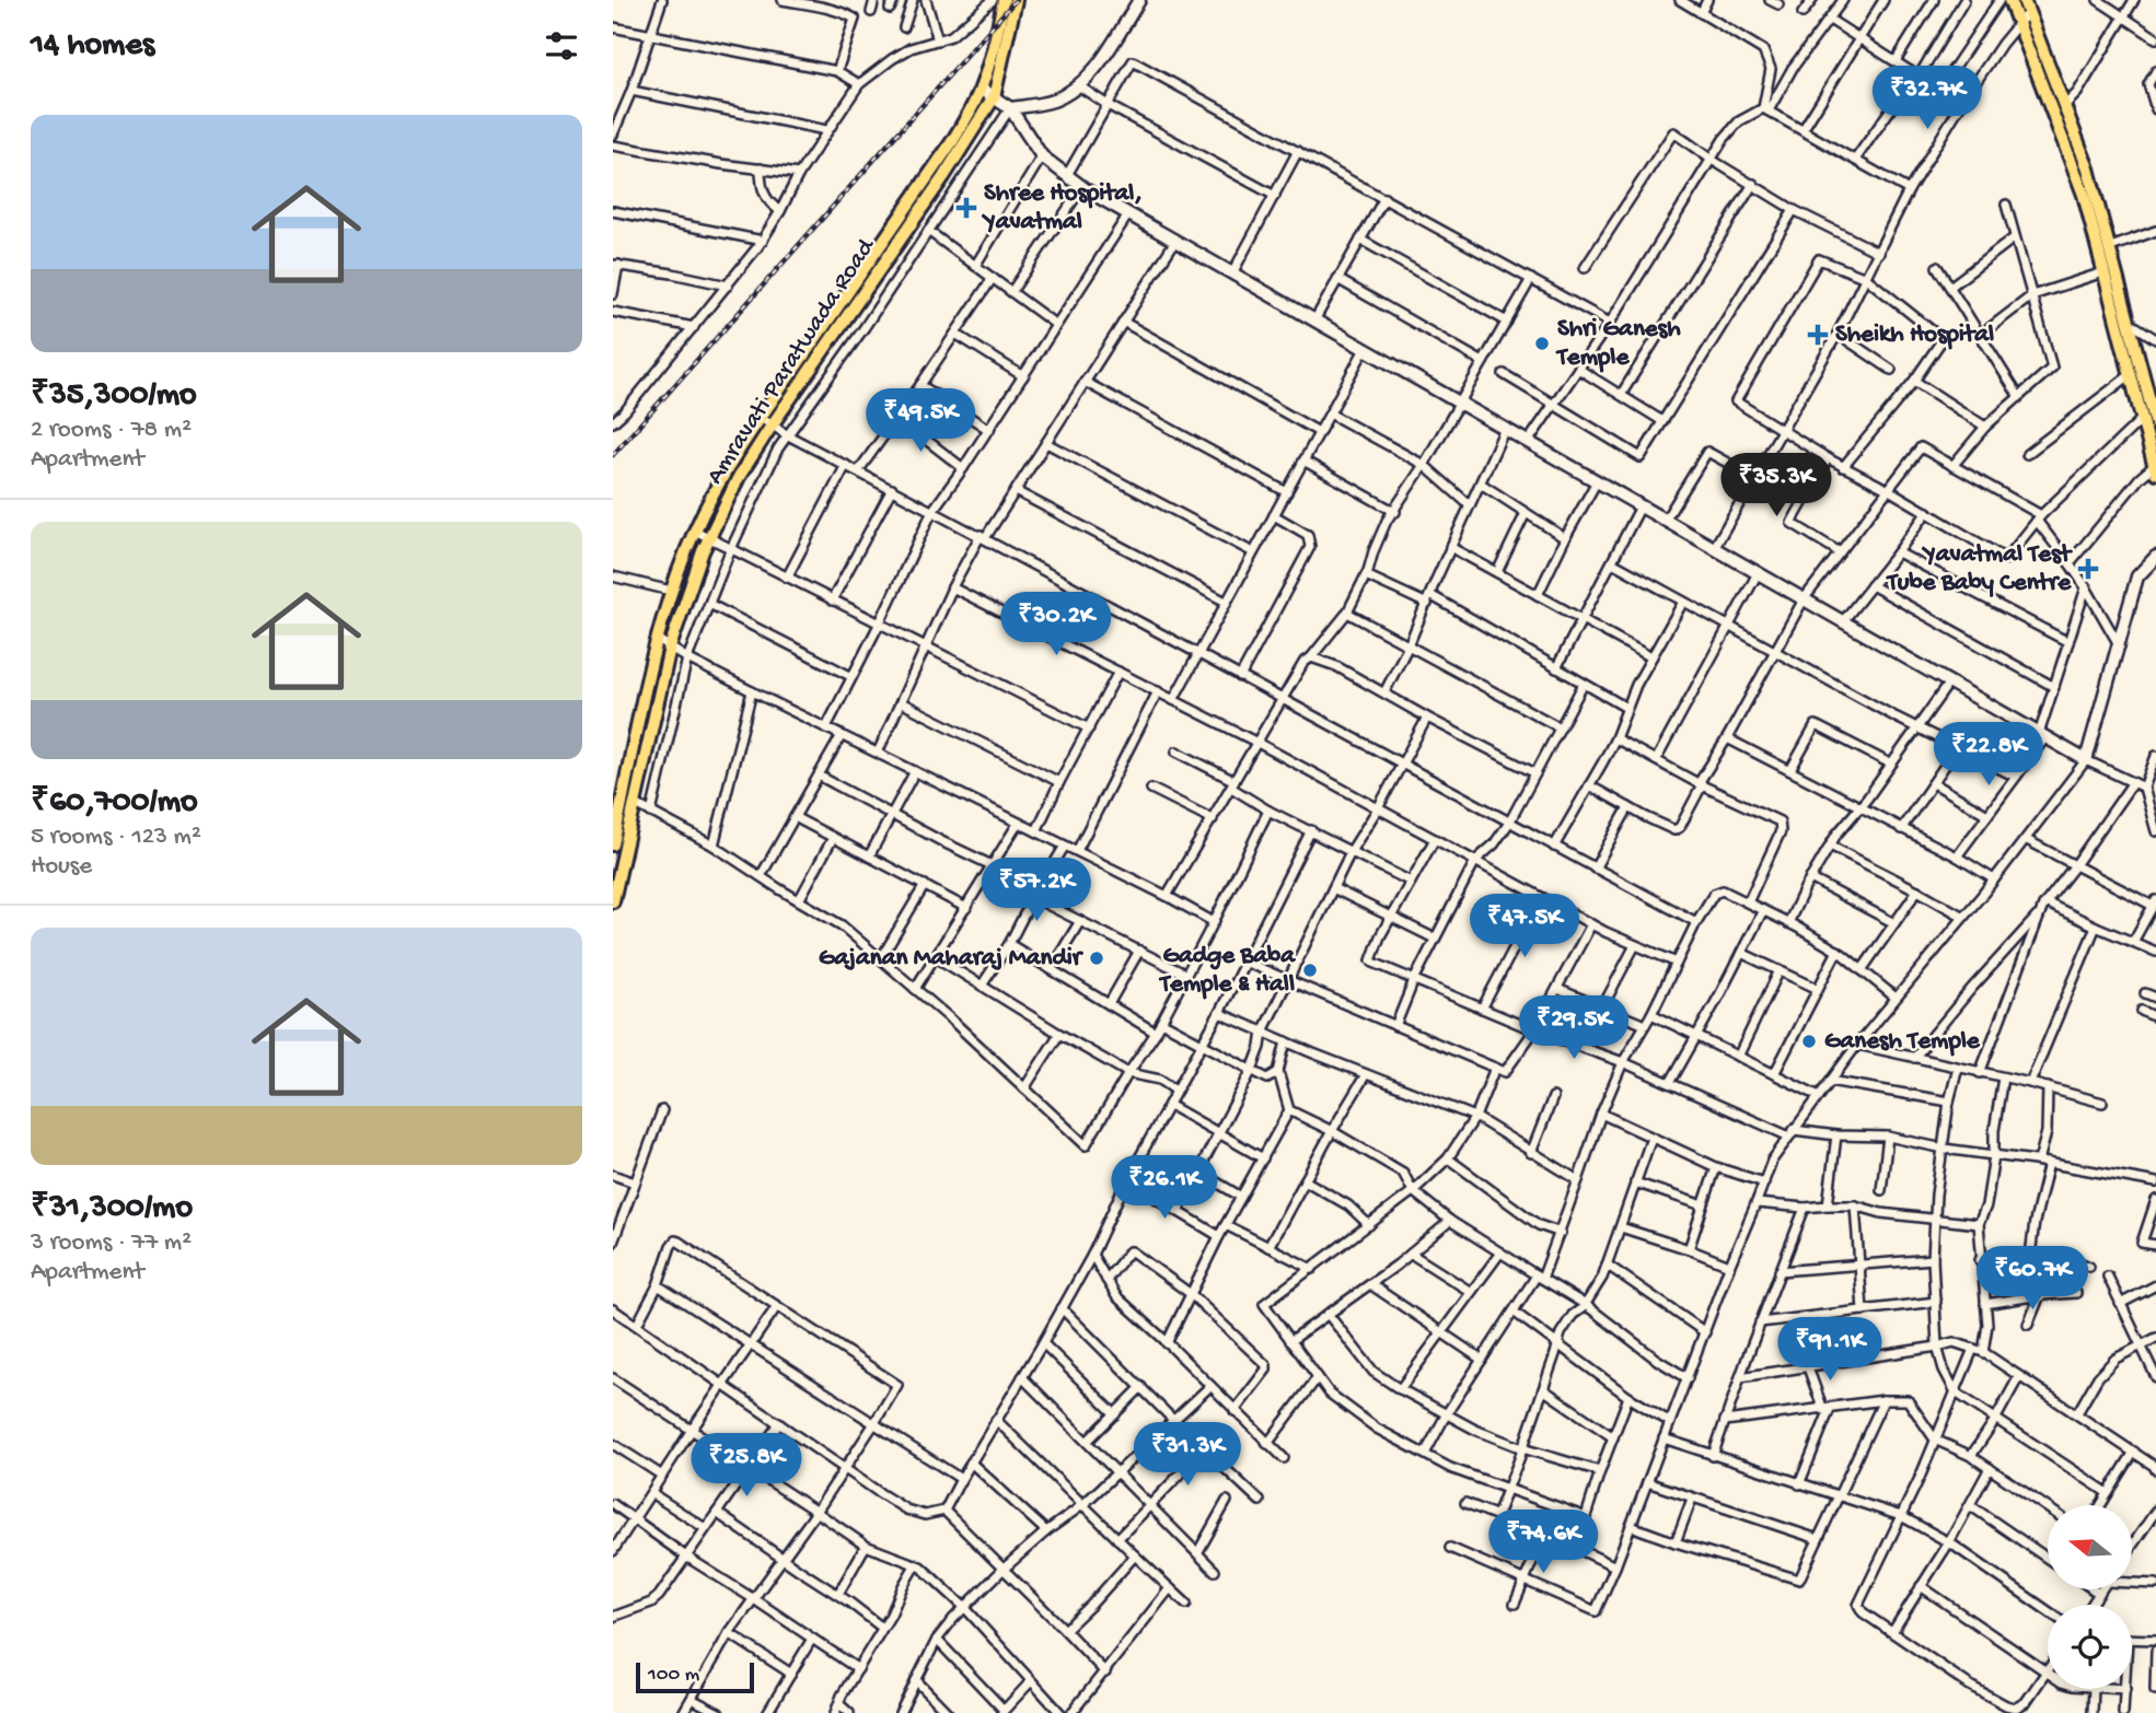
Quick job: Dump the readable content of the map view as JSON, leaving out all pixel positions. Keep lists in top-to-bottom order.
{
  "streets": {
    "main road": ["Amravati Paratwada Road"]
  },
  "places": {
    "health": ["Shree Hospital, Yavatmal", "Sheikh Hospital", "Yavatmal Test Tube Baby Centre"],
    "other": [
      "Shri Ganesh Temple",
      "Gajanan Maharaj Mandir",
      "Gadge Baba Temple & Hall",
      "Ganesh Temple"
    ]
  },
  "scale_bar": "100 m",
  "north": "left",
  "page": {
    "heading": "14 homes",
    "price": [
      "₹32.7K",
      "₹49.5K",
      "₹35.3K",
      "₹30.2K",
      "₹22.8K",
      "₹57.2K",
      "₹47.5K",
      "₹29.5K",
      "₹26.1K",
      "₹60.7K",
      "₹91.1K",
      "₹31.3K",
      "₹25.8K",
      "₹74.6K"
    ],
    "list": [
      {
        "name": "₹35,300/mo",
        "note": "2 rooms · 78 m² · Apartment"
      },
      {
        "name": "₹60,700/mo",
        "note": "5 rooms · 123 m² · House"
      },
      {
        "name": "₹31,300/mo",
        "note": "3 rooms · 77 m² · Apartment"
      }
    ],
    "scale": "100 m"
  }
}
